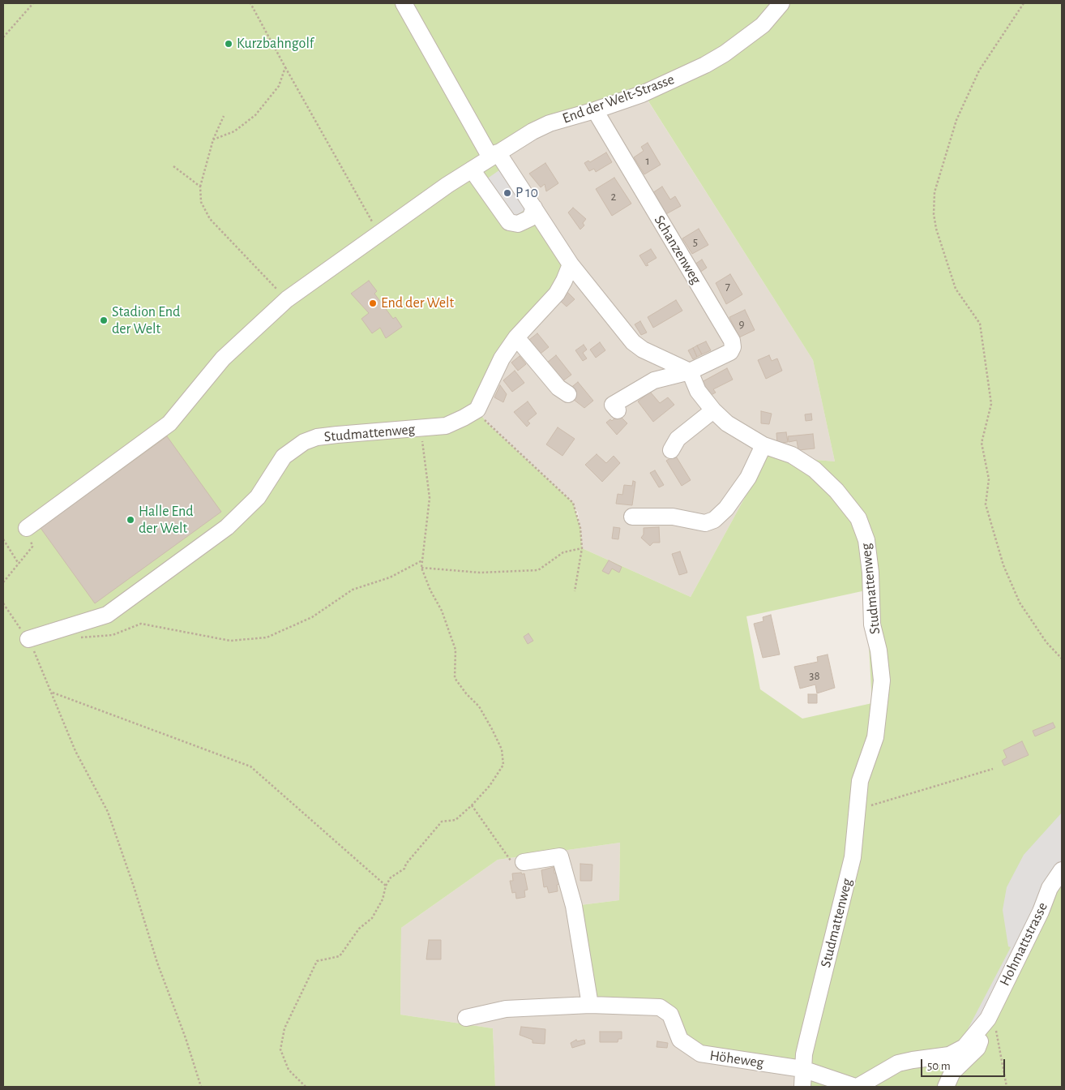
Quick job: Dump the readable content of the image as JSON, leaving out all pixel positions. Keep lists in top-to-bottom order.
{
  "streets": {
    "street": [
      "End der Welt-Strasse",
      "Schanzenweg",
      "Studmattenweg",
      "Hohmattstrasse",
      "Höheweg"
    ]
  },
  "crossings": [
    ["End der Welt-Strasse", "Schanzenweg"],
    ["Schanzenweg", "Studmattenweg"],
    ["Studmattenweg", "Höheweg"],
    ["Hohmattstrasse", "Höheweg"]
  ],
  "places": [
    "Kurzbahngolf",
    "P 10",
    "End der Welt",
    "Stadion End der Welt",
    "Halle End der Welt"
  ],
  "house_numbers": [
    "1",
    "2",
    "5",
    "7",
    "9",
    "38"
  ],
  "scale_bar": "50 m"
}
